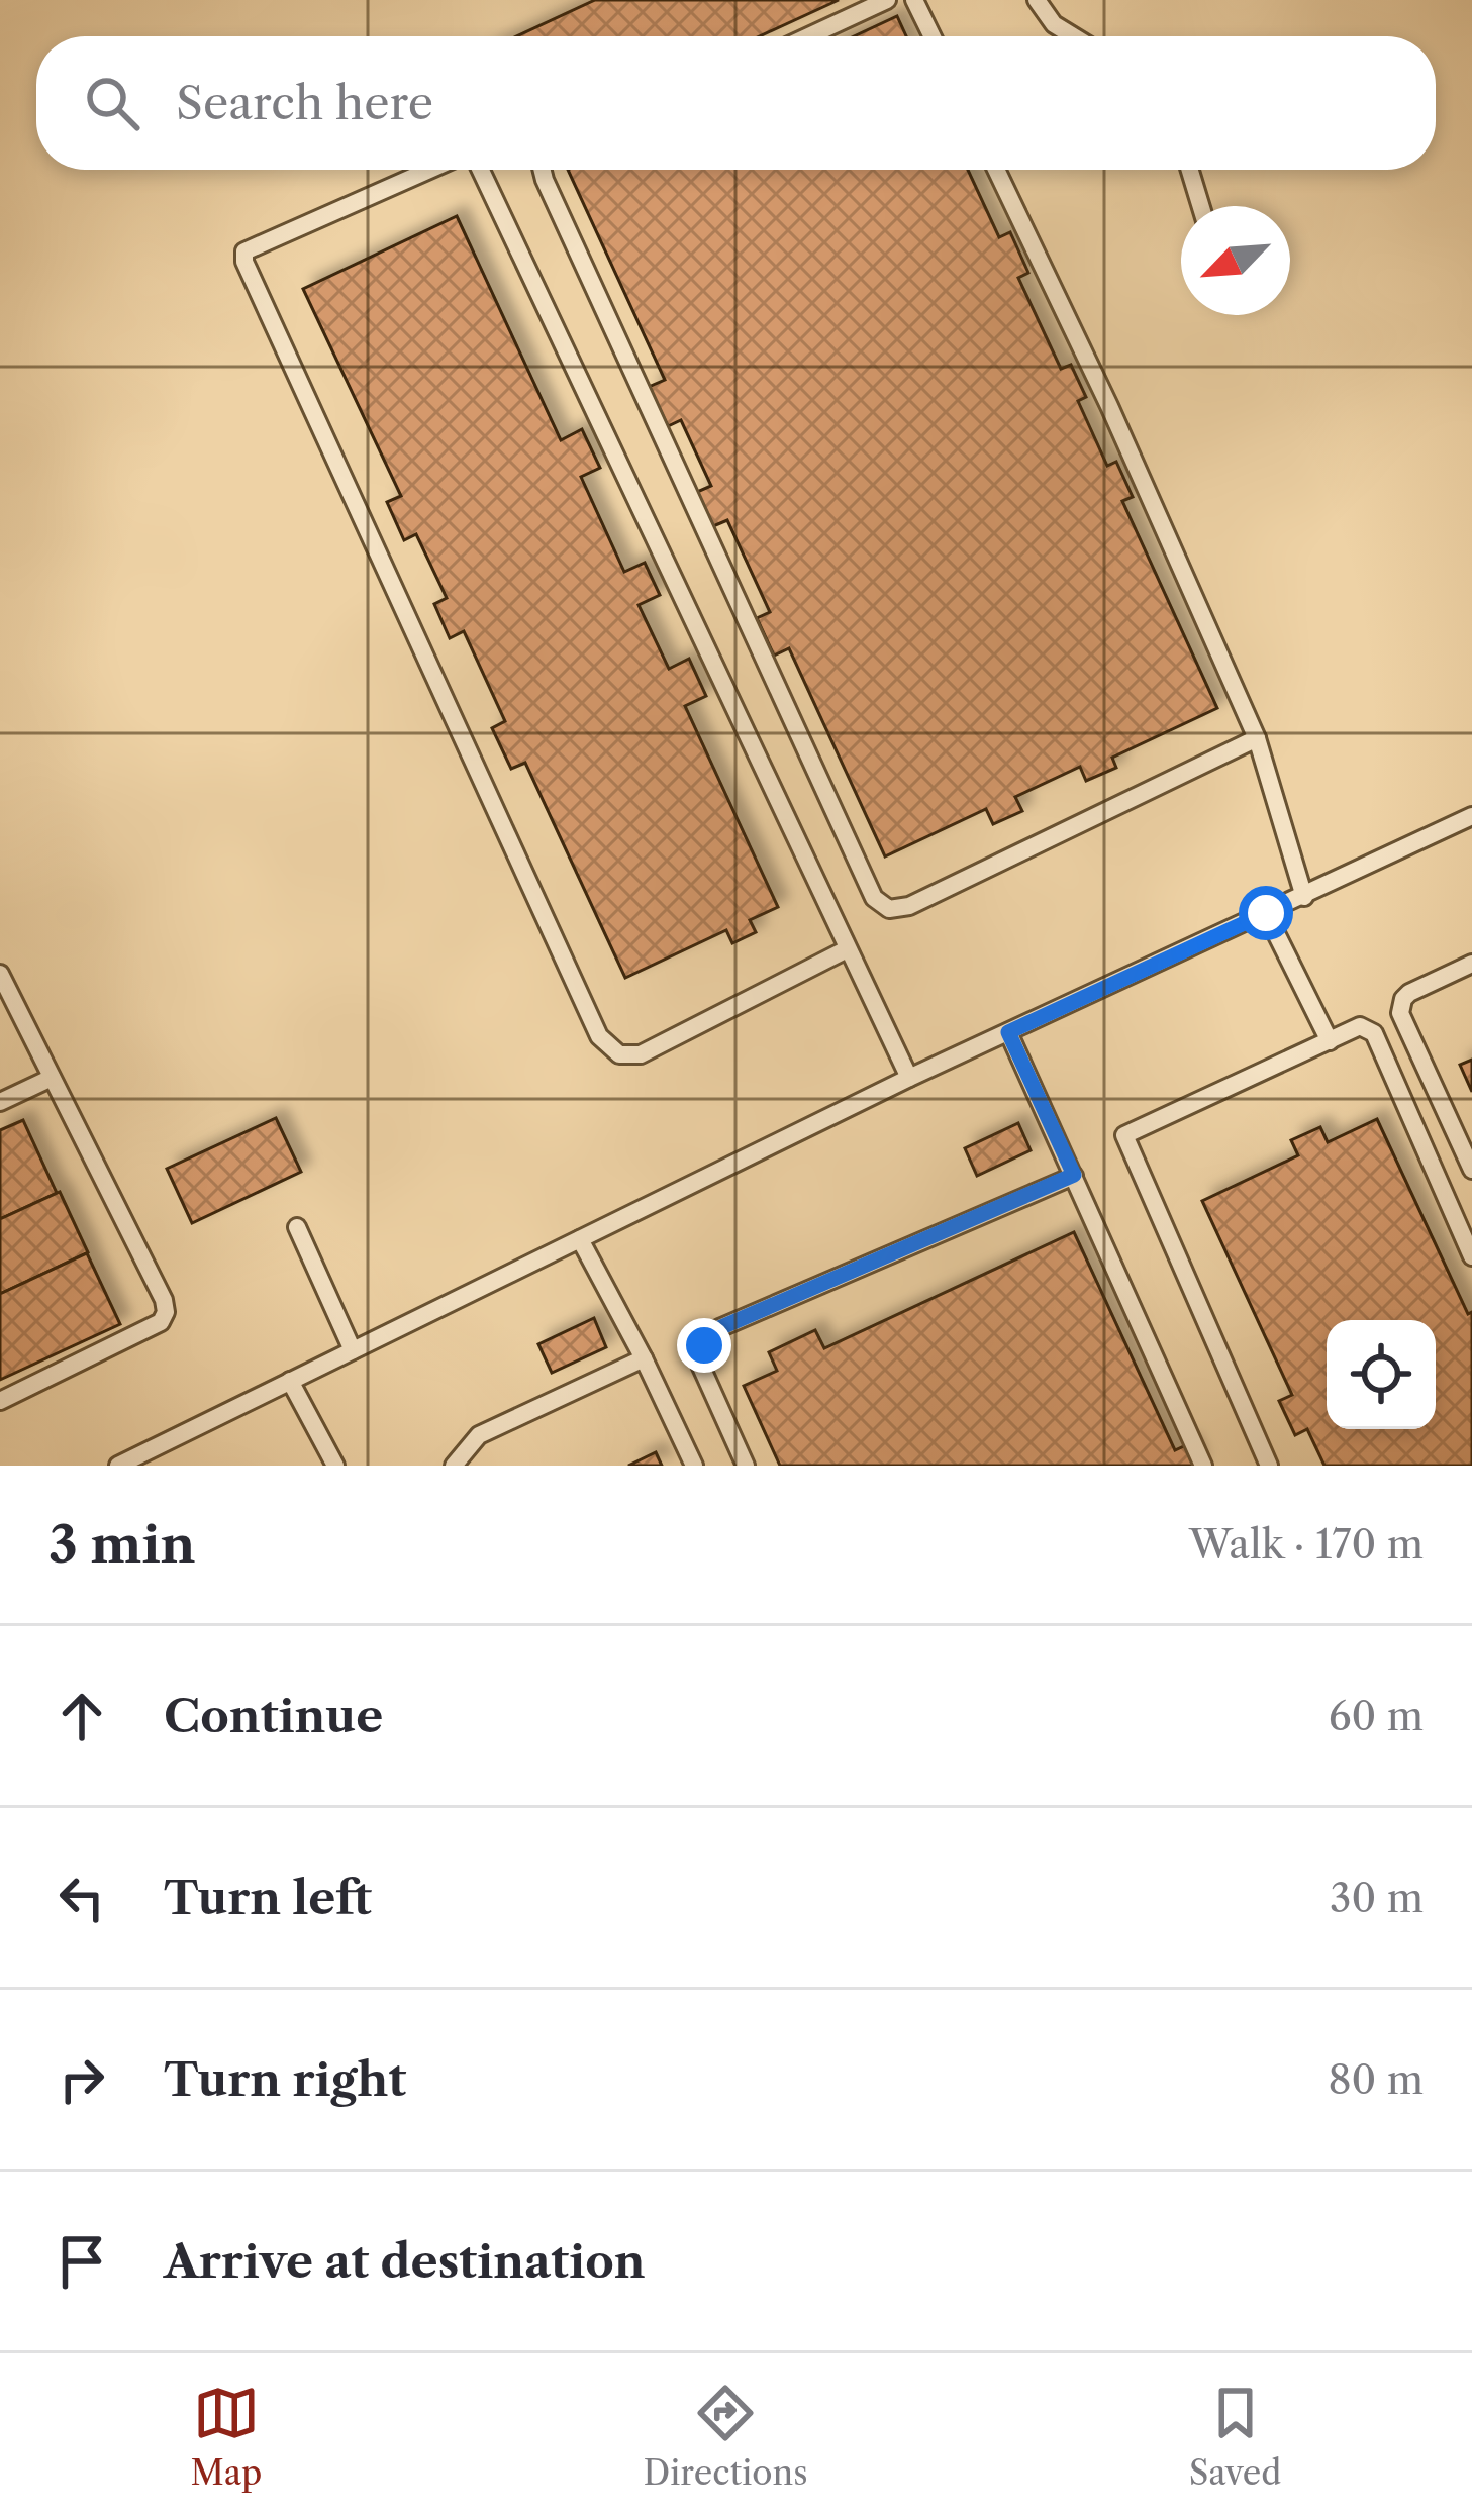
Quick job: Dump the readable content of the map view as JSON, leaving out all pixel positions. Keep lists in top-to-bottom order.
{
  "north": "bottom left",
  "page": {
    "search": "Search here",
    "heading": ["3 min", "Walk · 170 m"],
    "list": [
      ["Continue", "60 m"],
      ["Turn left", "30 m"],
      ["Turn right", "80 m"],
      "Arrive at destination"
    ],
    "nav": ["Map", "Directions", "Saved"]
  }
}
